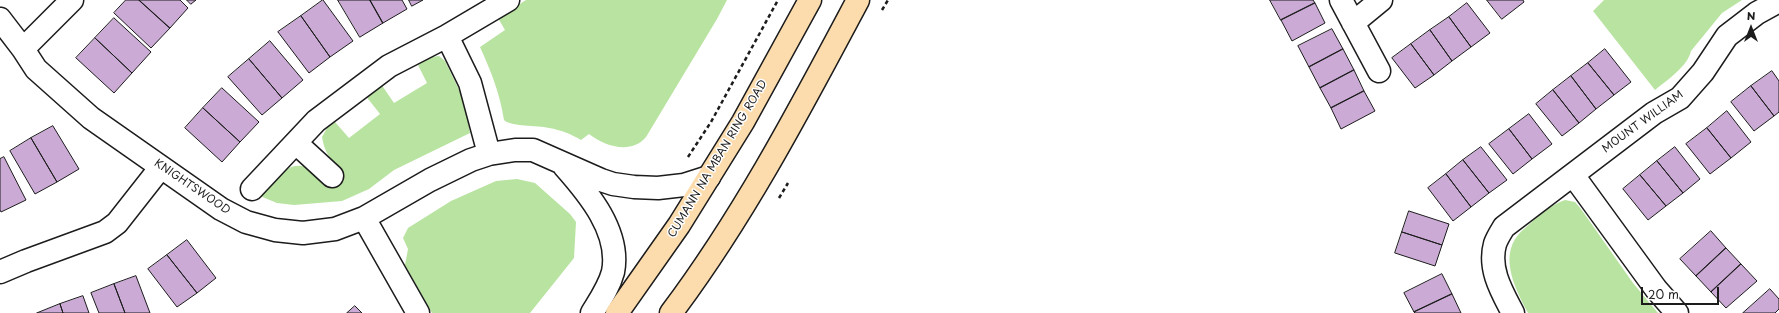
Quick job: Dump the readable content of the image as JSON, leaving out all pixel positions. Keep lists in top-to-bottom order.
{
  "streets": {
    "main road": ["CUMANN NA MBAN RING ROAD"],
    "street": ["MOUNT WILLIAM", "KNIGHTSWOOD"]
  },
  "crossings": [
    ["CUMANN NA MBAN RING ROAD", "KNIGHTSWOOD"]
  ],
  "scale_bar": "20 m",
  "north": "top"
}
